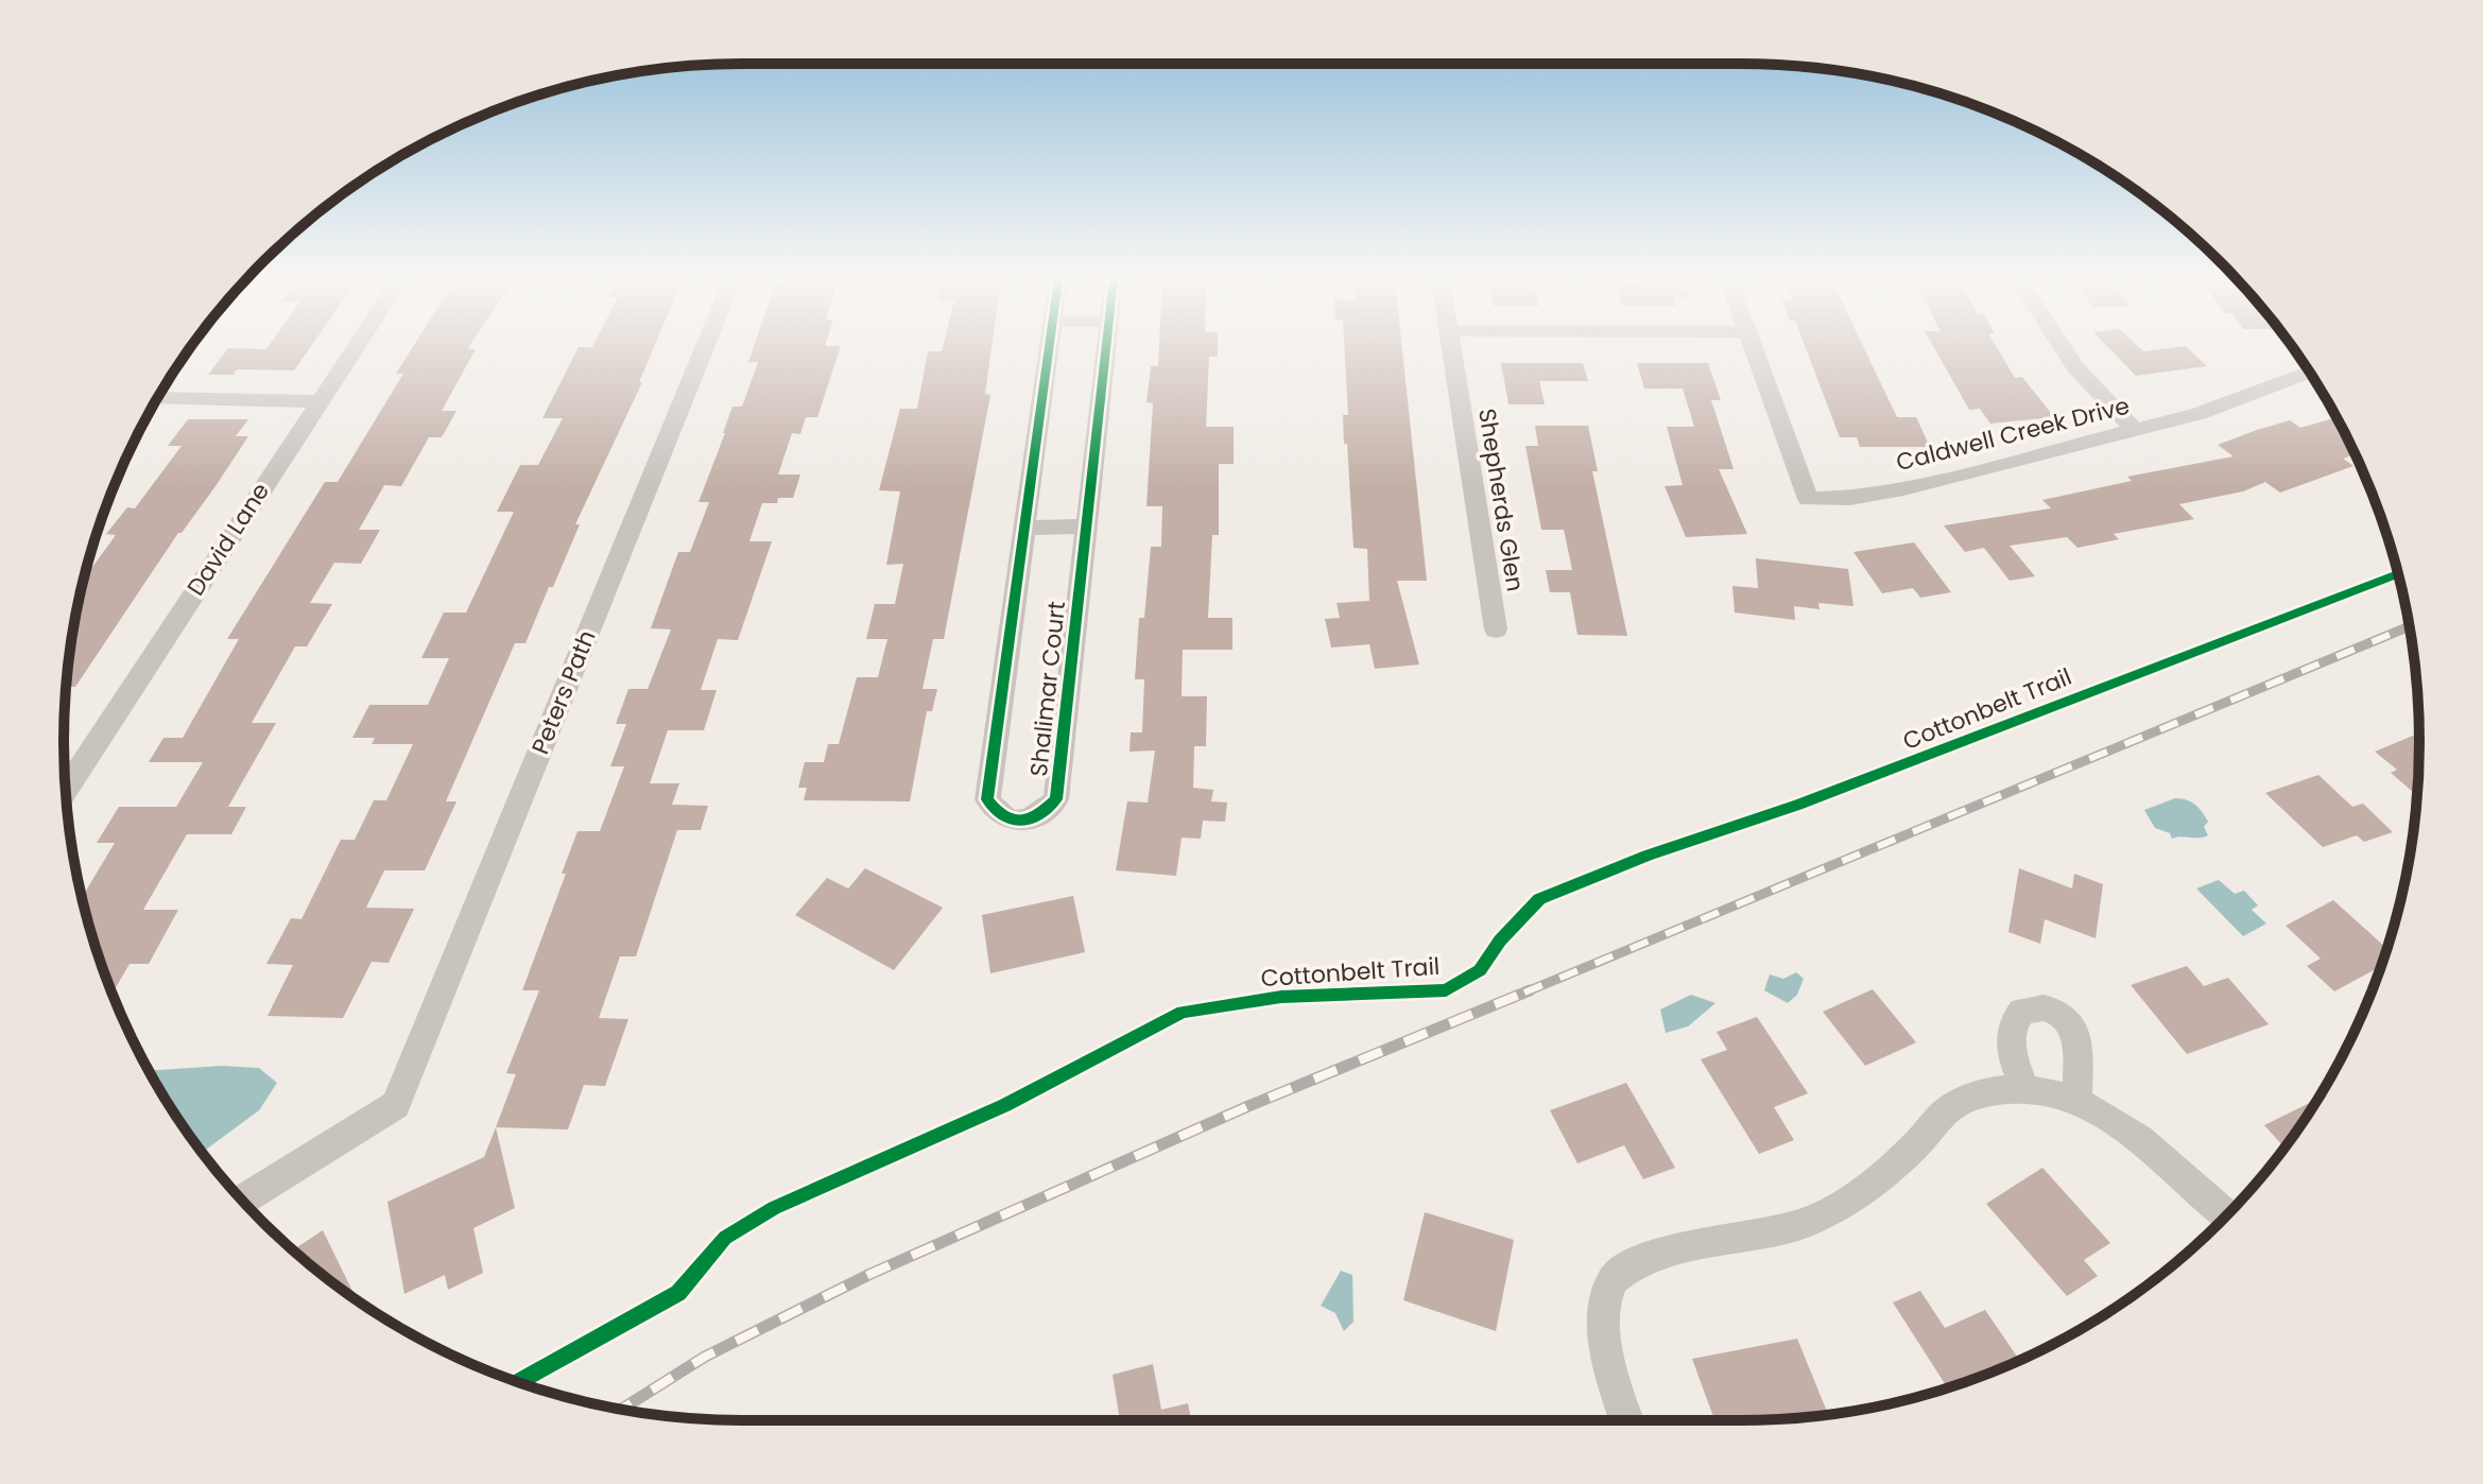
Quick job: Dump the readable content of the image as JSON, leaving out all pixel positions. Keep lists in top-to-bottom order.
{
  "streets": {
    "street": [
      "Caldwell Creek Drive",
      "Shepherds Glen",
      "David Lane",
      "Shalimar Court",
      "Peters Path"
    ],
    "cycle path": ["Cottonbelt Trail"]
  }
}
